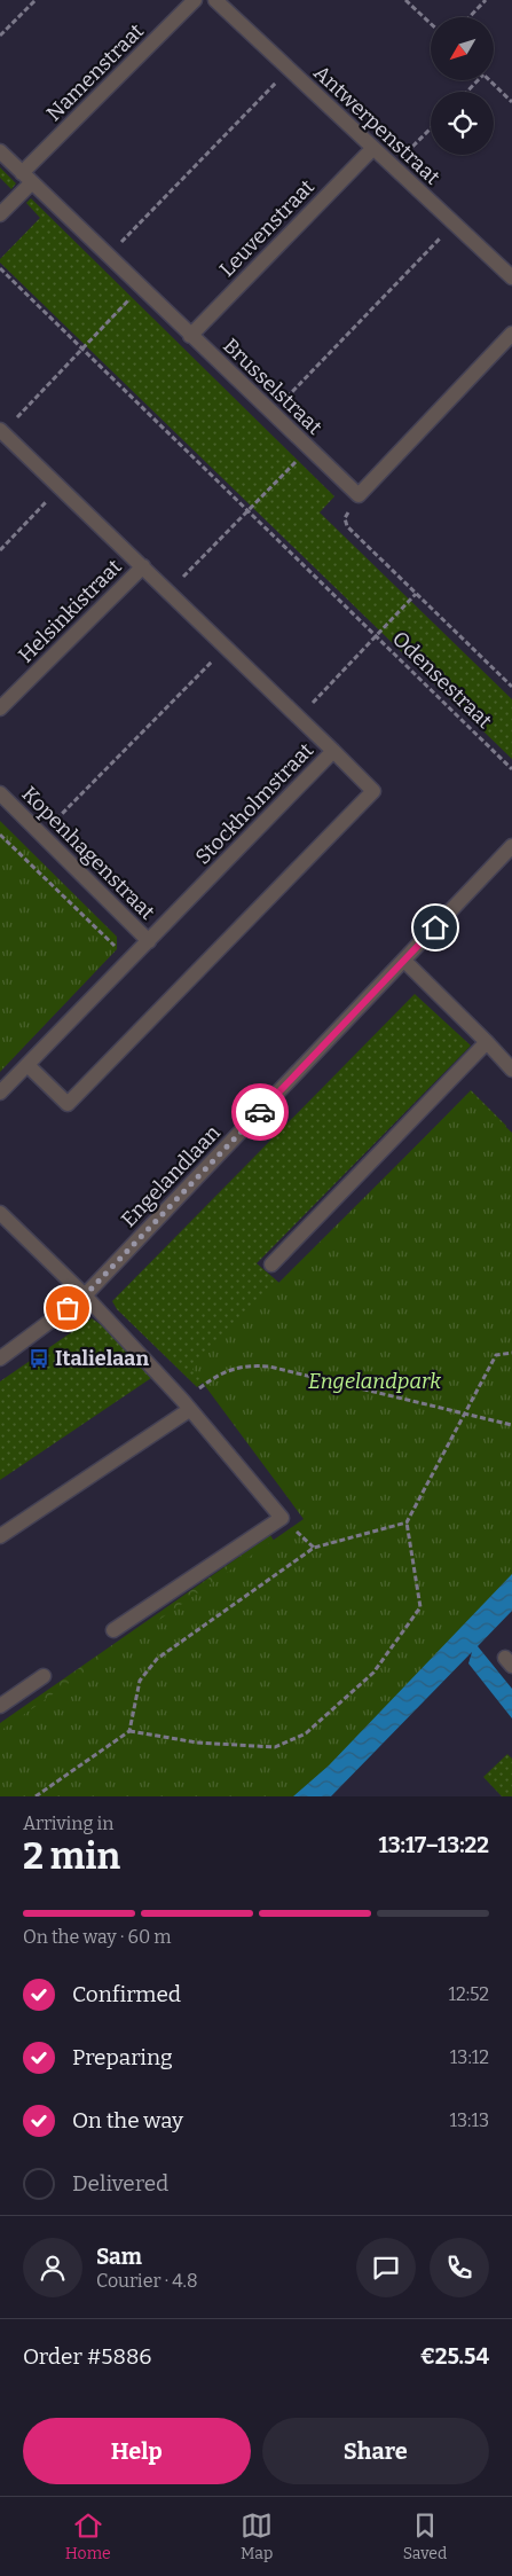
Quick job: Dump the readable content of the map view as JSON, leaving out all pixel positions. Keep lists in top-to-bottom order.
{
  "streets": {
    "street": [
      "Namenstraat",
      "Antwerpenstraat",
      "Leuvenstraat",
      "Brusselstraat",
      "Helsinkistraat",
      "Stockholmstraat",
      "Kopenhagenstraat",
      "Engelandlaan"
    ],
    "path": ["Odensestraat"]
  },
  "crossings": [
    ["Namenstraat", "Brusselstraat"],
    ["Antwerpenstraat", "Leuvenstraat"],
    ["Leuvenstraat", "Brusselstraat"],
    ["Helsinkistraat", "Stockholmstraat"],
    ["Stockholmstraat", "Kopenhagenstraat"]
  ],
  "parks": ["Engelandpark"],
  "places": {
    "bus stop": ["Italielaan"]
  },
  "north": "bottom left",
  "page": {
    "heading": ["2 min", "Arriving in", "13:17–13:22"],
    "panel": [
      "Sam",
      "Courier · 4.8",
      "Order #5886",
      "€25.54"
    ],
    "bar": "On the way · 60 m",
    "list": [
      ["Confirmed", "12:52"],
      ["Preparing", "13:12"],
      ["On the way", "13:13"],
      "Delivered"
    ],
    "buttons": ["Help", "Share"],
    "tabs": ["Home", "Map", "Saved"]
  }
}
